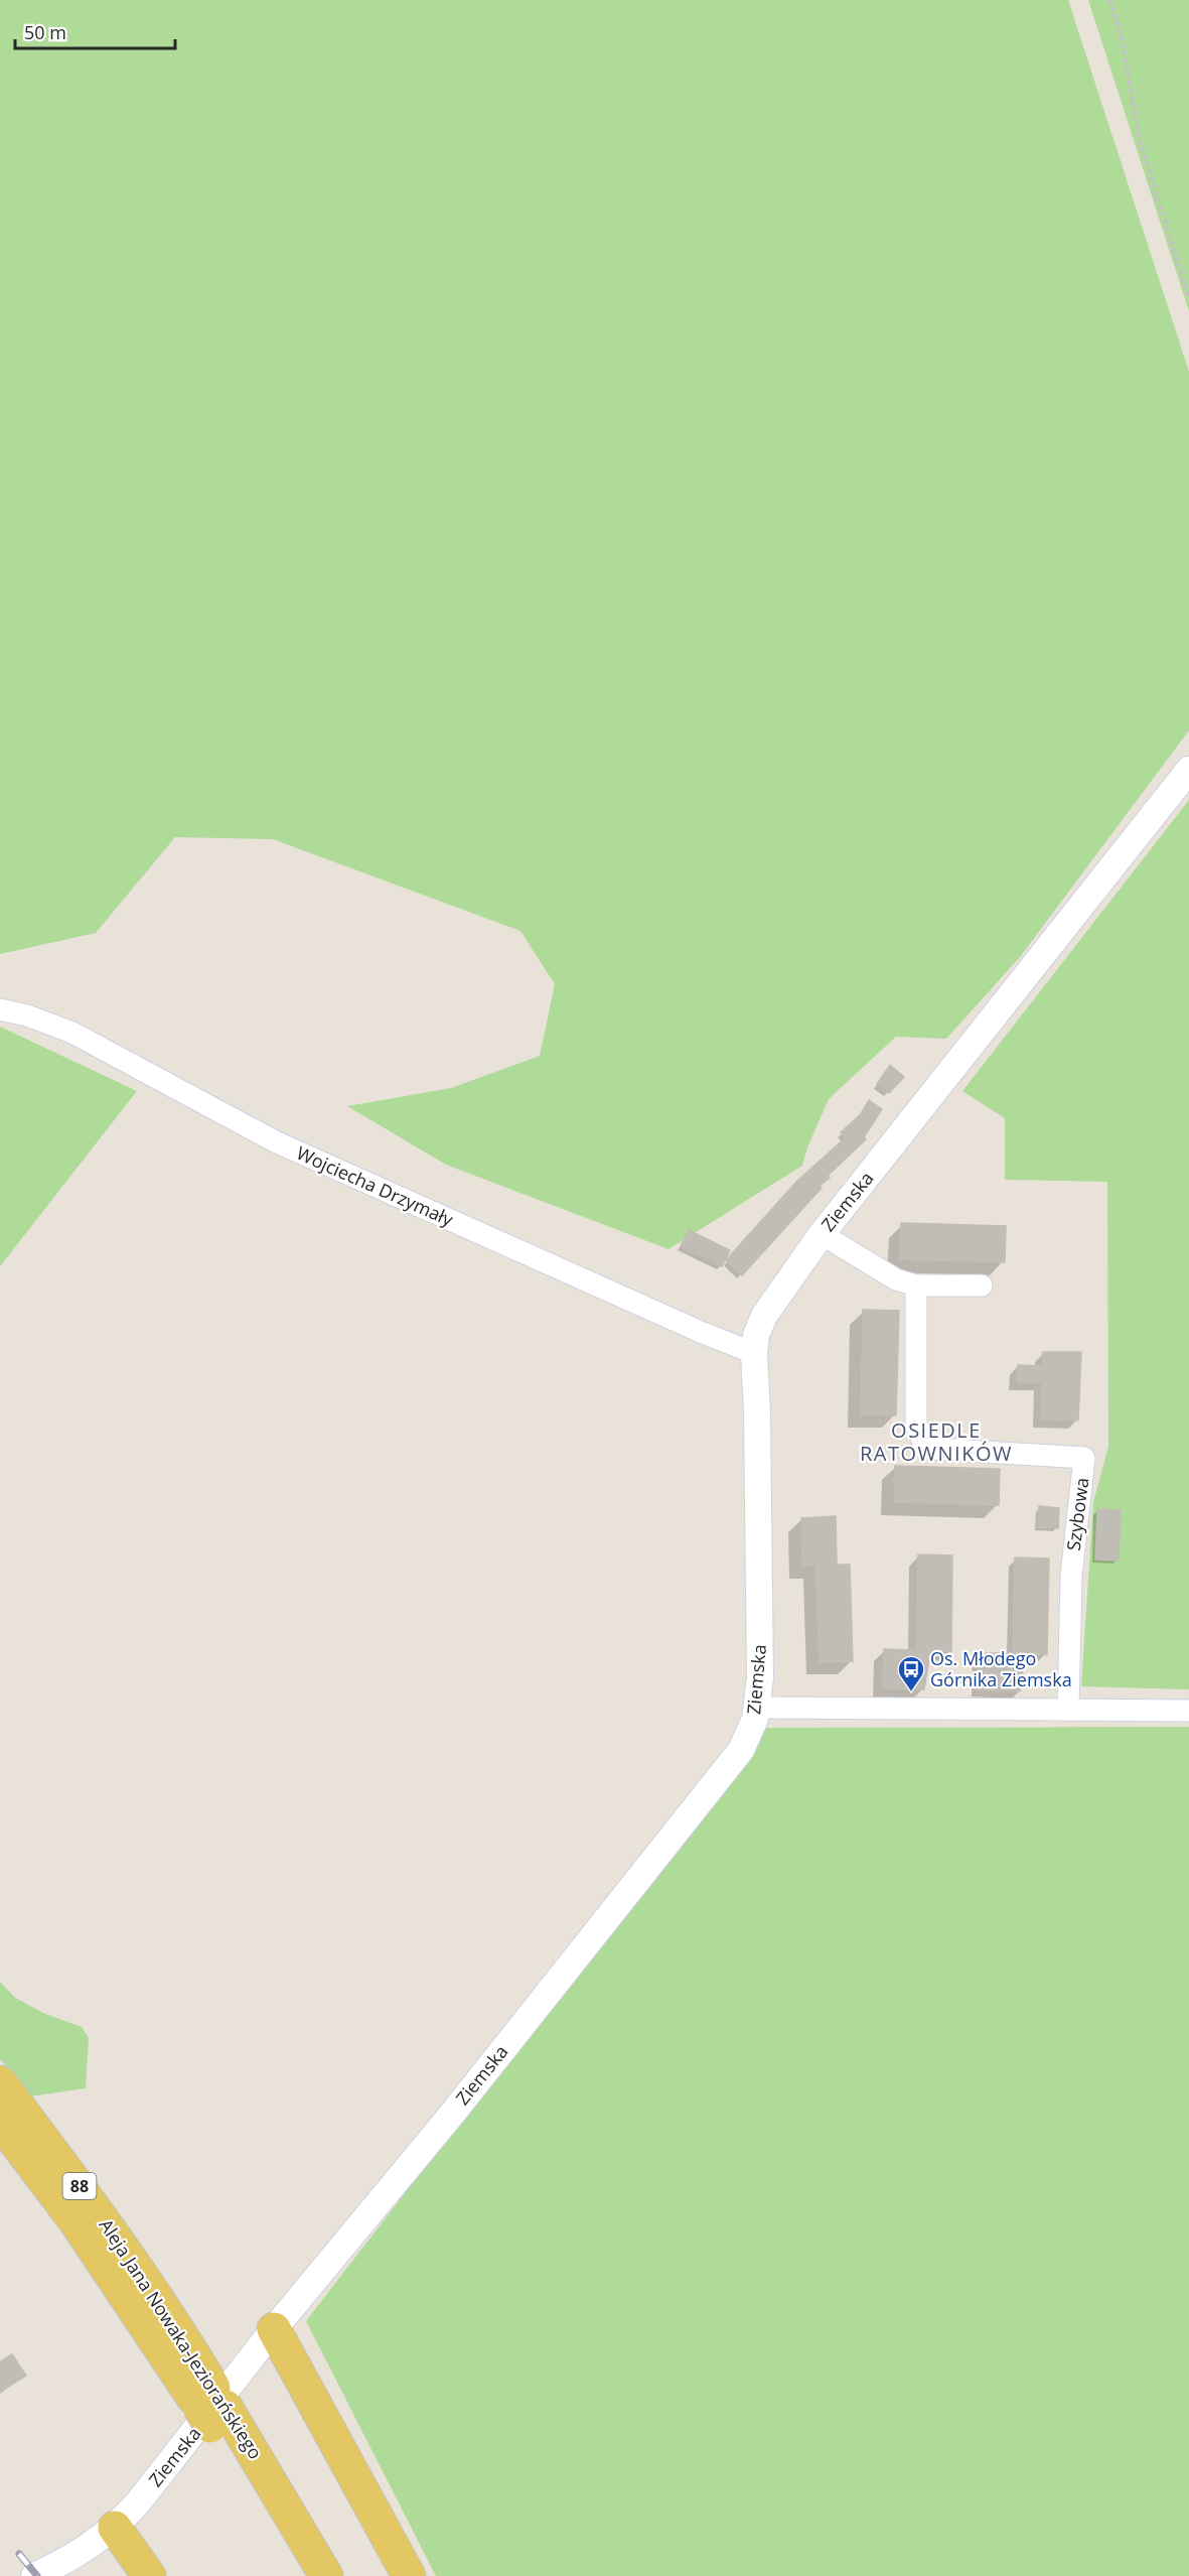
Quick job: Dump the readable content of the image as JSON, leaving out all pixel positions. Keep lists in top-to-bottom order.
{
  "streets": {
    "main road": ["88", "Aleja Jana Nowaka-Jeziorańskiego"],
    "street": ["Wojciecha Drzymały", "Ziemska", "Szybowa"]
  },
  "crossings": [
    ["Wojciecha Drzymały", "Ziemska"]
  ],
  "districts": ["OSIEDLE RATOWNIKÓW"],
  "places": {
    "bus stop": ["Os. Młodego Górnika Ziemska"]
  },
  "scale_bar": "50 m"
}
